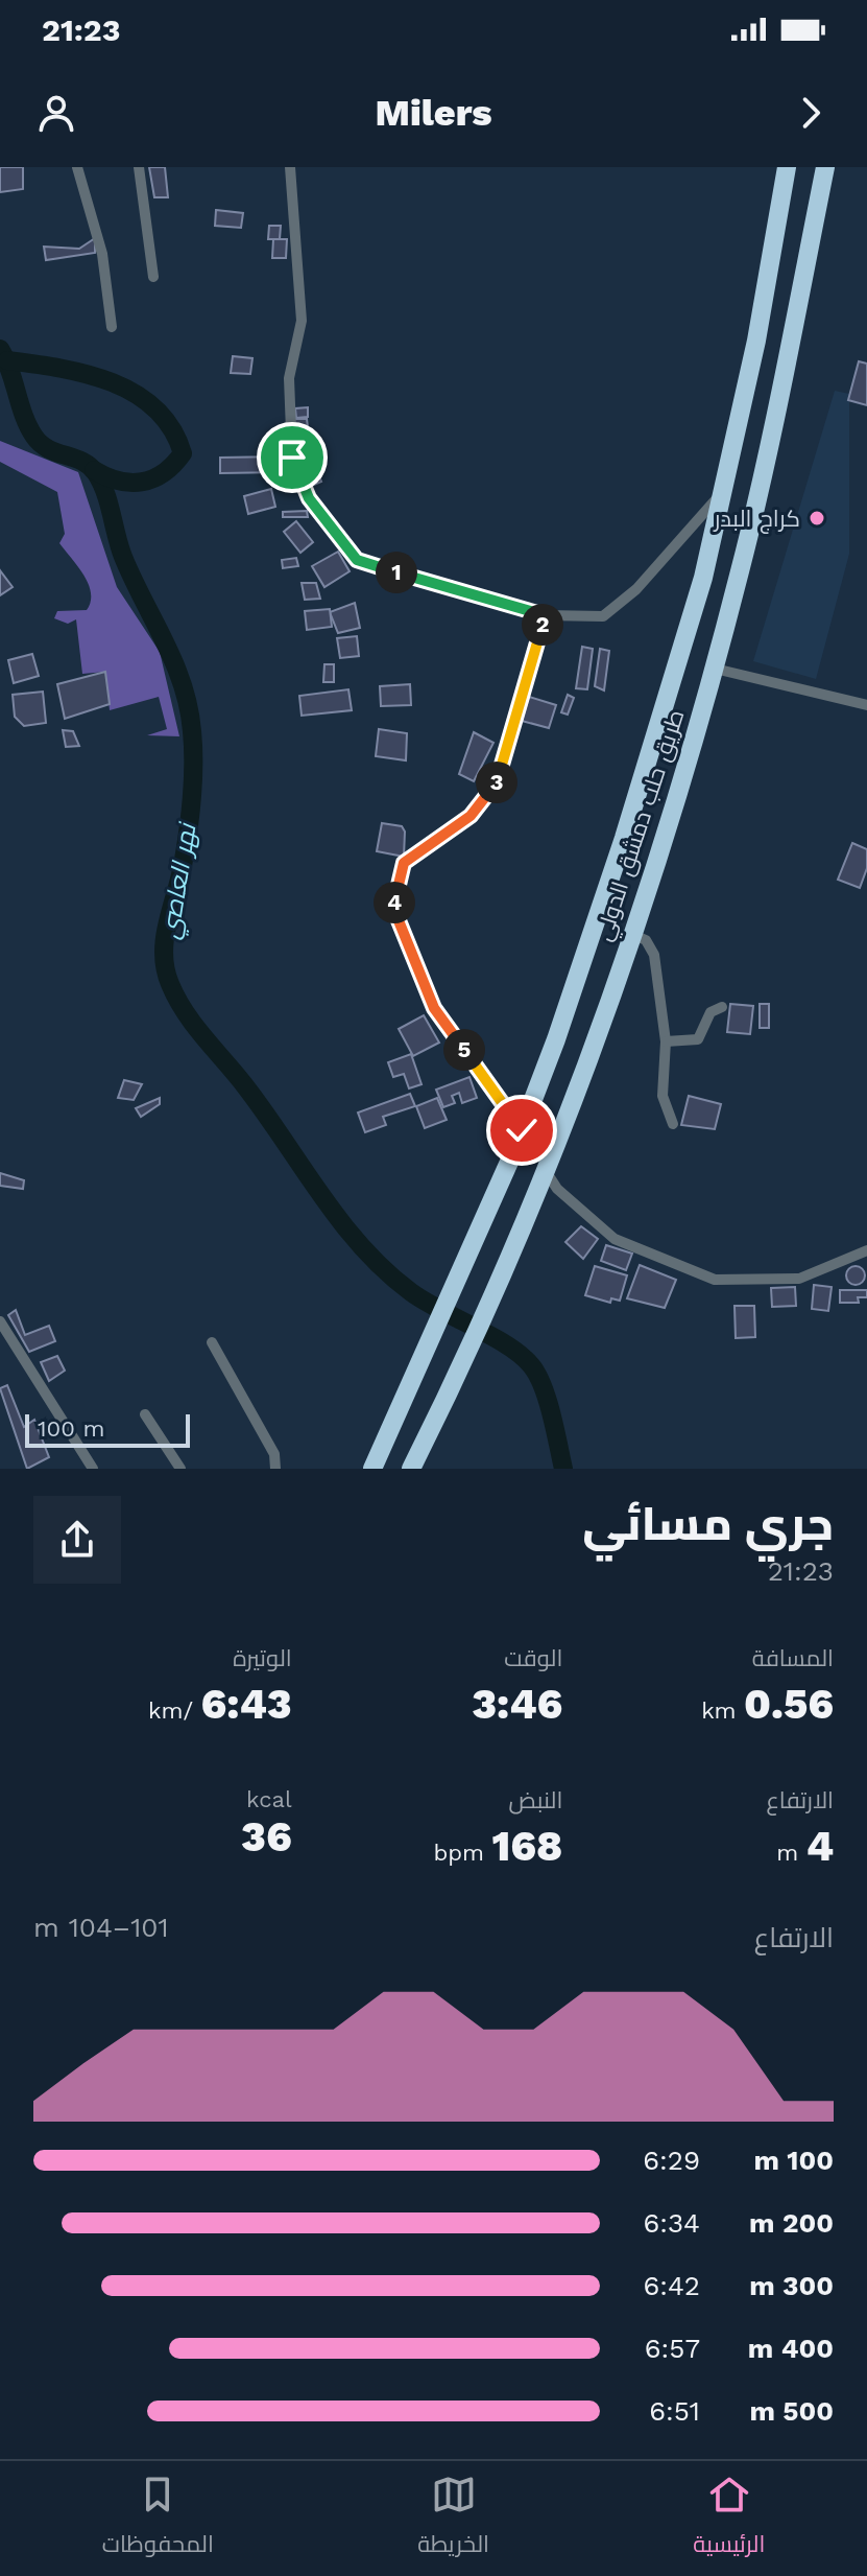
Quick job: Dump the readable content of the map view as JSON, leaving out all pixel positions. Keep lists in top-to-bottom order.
{
  "streets": {
    "highway": ["طريق حلب دمشق الدولي"]
  },
  "water": ["نهر العاصي"],
  "places": ["كراج البدر"],
  "scale_bar": "100 m",
  "page": {
    "status": "21:23",
    "header": "Milers",
    "pins": [
      "1",
      "2",
      "3",
      "4",
      "5"
    ],
    "scale": "100 m",
    "heading": ["جري مسائي", "21:23"],
    "stats": [
      ["المسافة", "0.56 km"],
      ["الوقت", "3:46"],
      ["الوتيرة", "6:43 /km"],
      ["الارتفاع", "4 m"],
      ["النبض", "168 bpm"],
      ["kcal", "36"]
    ],
    "chart": ["الارتفاع", "101–104 m"],
    "list": [
      {
        "name": "100 m",
        "note": "6:29"
      },
      {
        "name": "200 m",
        "note": "6:34"
      },
      {
        "name": "300 m",
        "note": "6:42"
      },
      {
        "name": "400 m",
        "note": "6:57"
      },
      {
        "name": "500 m",
        "note": "6:51"
      }
    ],
    "tabs": ["الرئيسية", "الخريطة", "المحفوظات"]
  }
}
